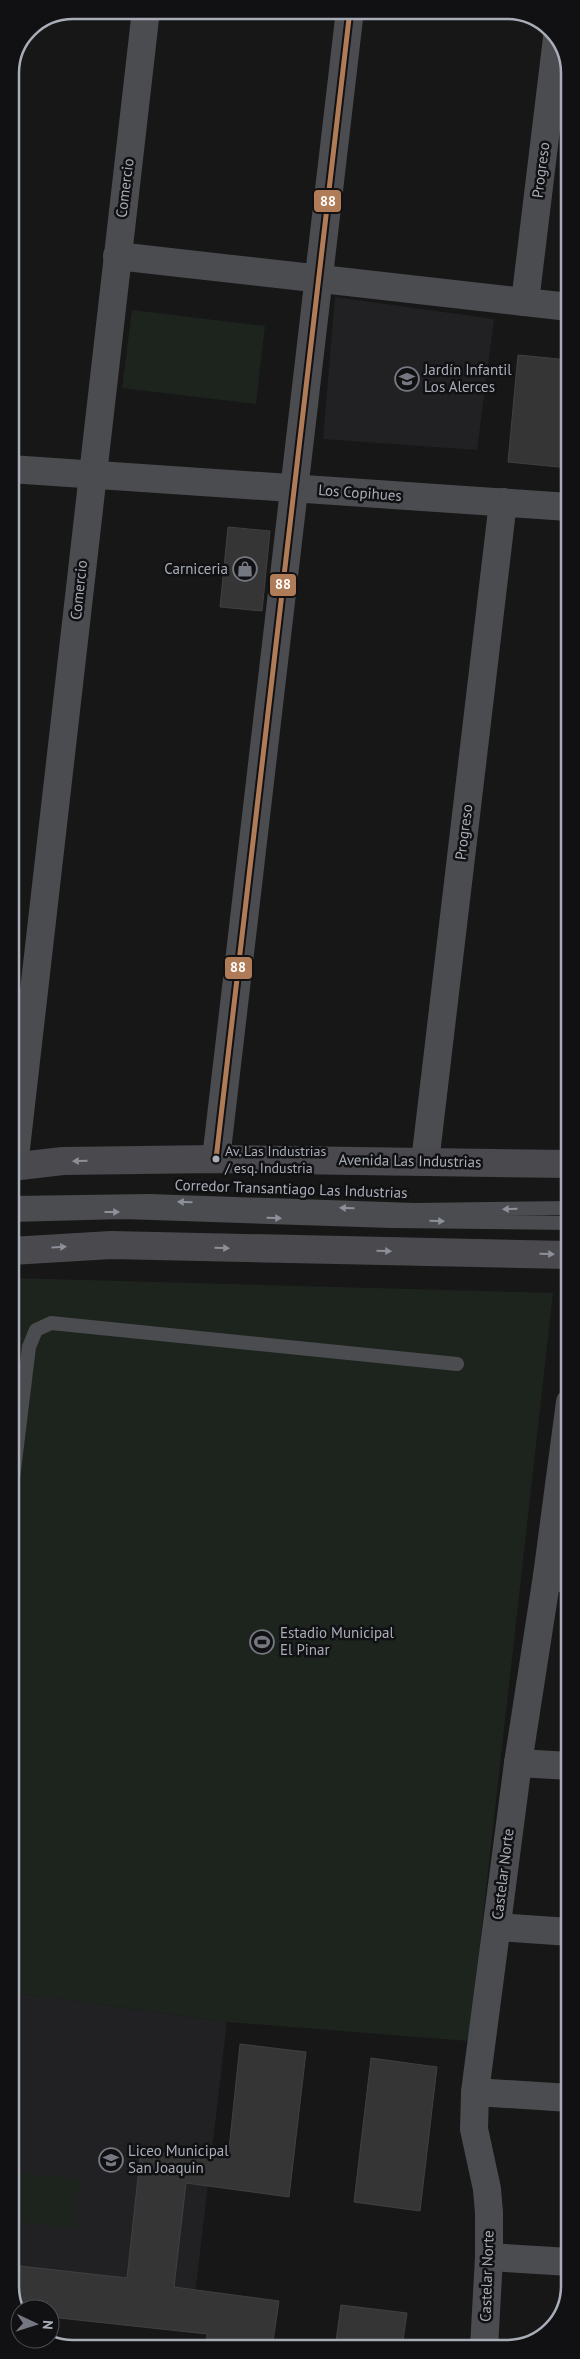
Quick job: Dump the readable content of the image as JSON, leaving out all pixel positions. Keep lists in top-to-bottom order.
{
  "streets": {
    "main road": ["Avenida Las Industrias"],
    "street": [
      "Progreso",
      "Comercio",
      "Los Copihues",
      "Castelar Norte"
    ],
    "lane": ["Corredor Transantiago Las Industrias"]
  },
  "crossings": [
    ["Progreso", "Los Copihues"],
    ["Progreso", "Avenida Las Industrias"],
    ["Comercio", "Los Copihues"]
  ],
  "places": {
    "school or university": ["Jardín Infantil Los Alerces", "Liceo Municipal San Joaquin"],
    "shop": ["Carniceria"],
    "other": ["Av. Las Industrias / esq. Industria"],
    "sports": ["Estadio Municipal El Pinar"]
  },
  "lines": ["transit line 88"],
  "north": "right"
}
